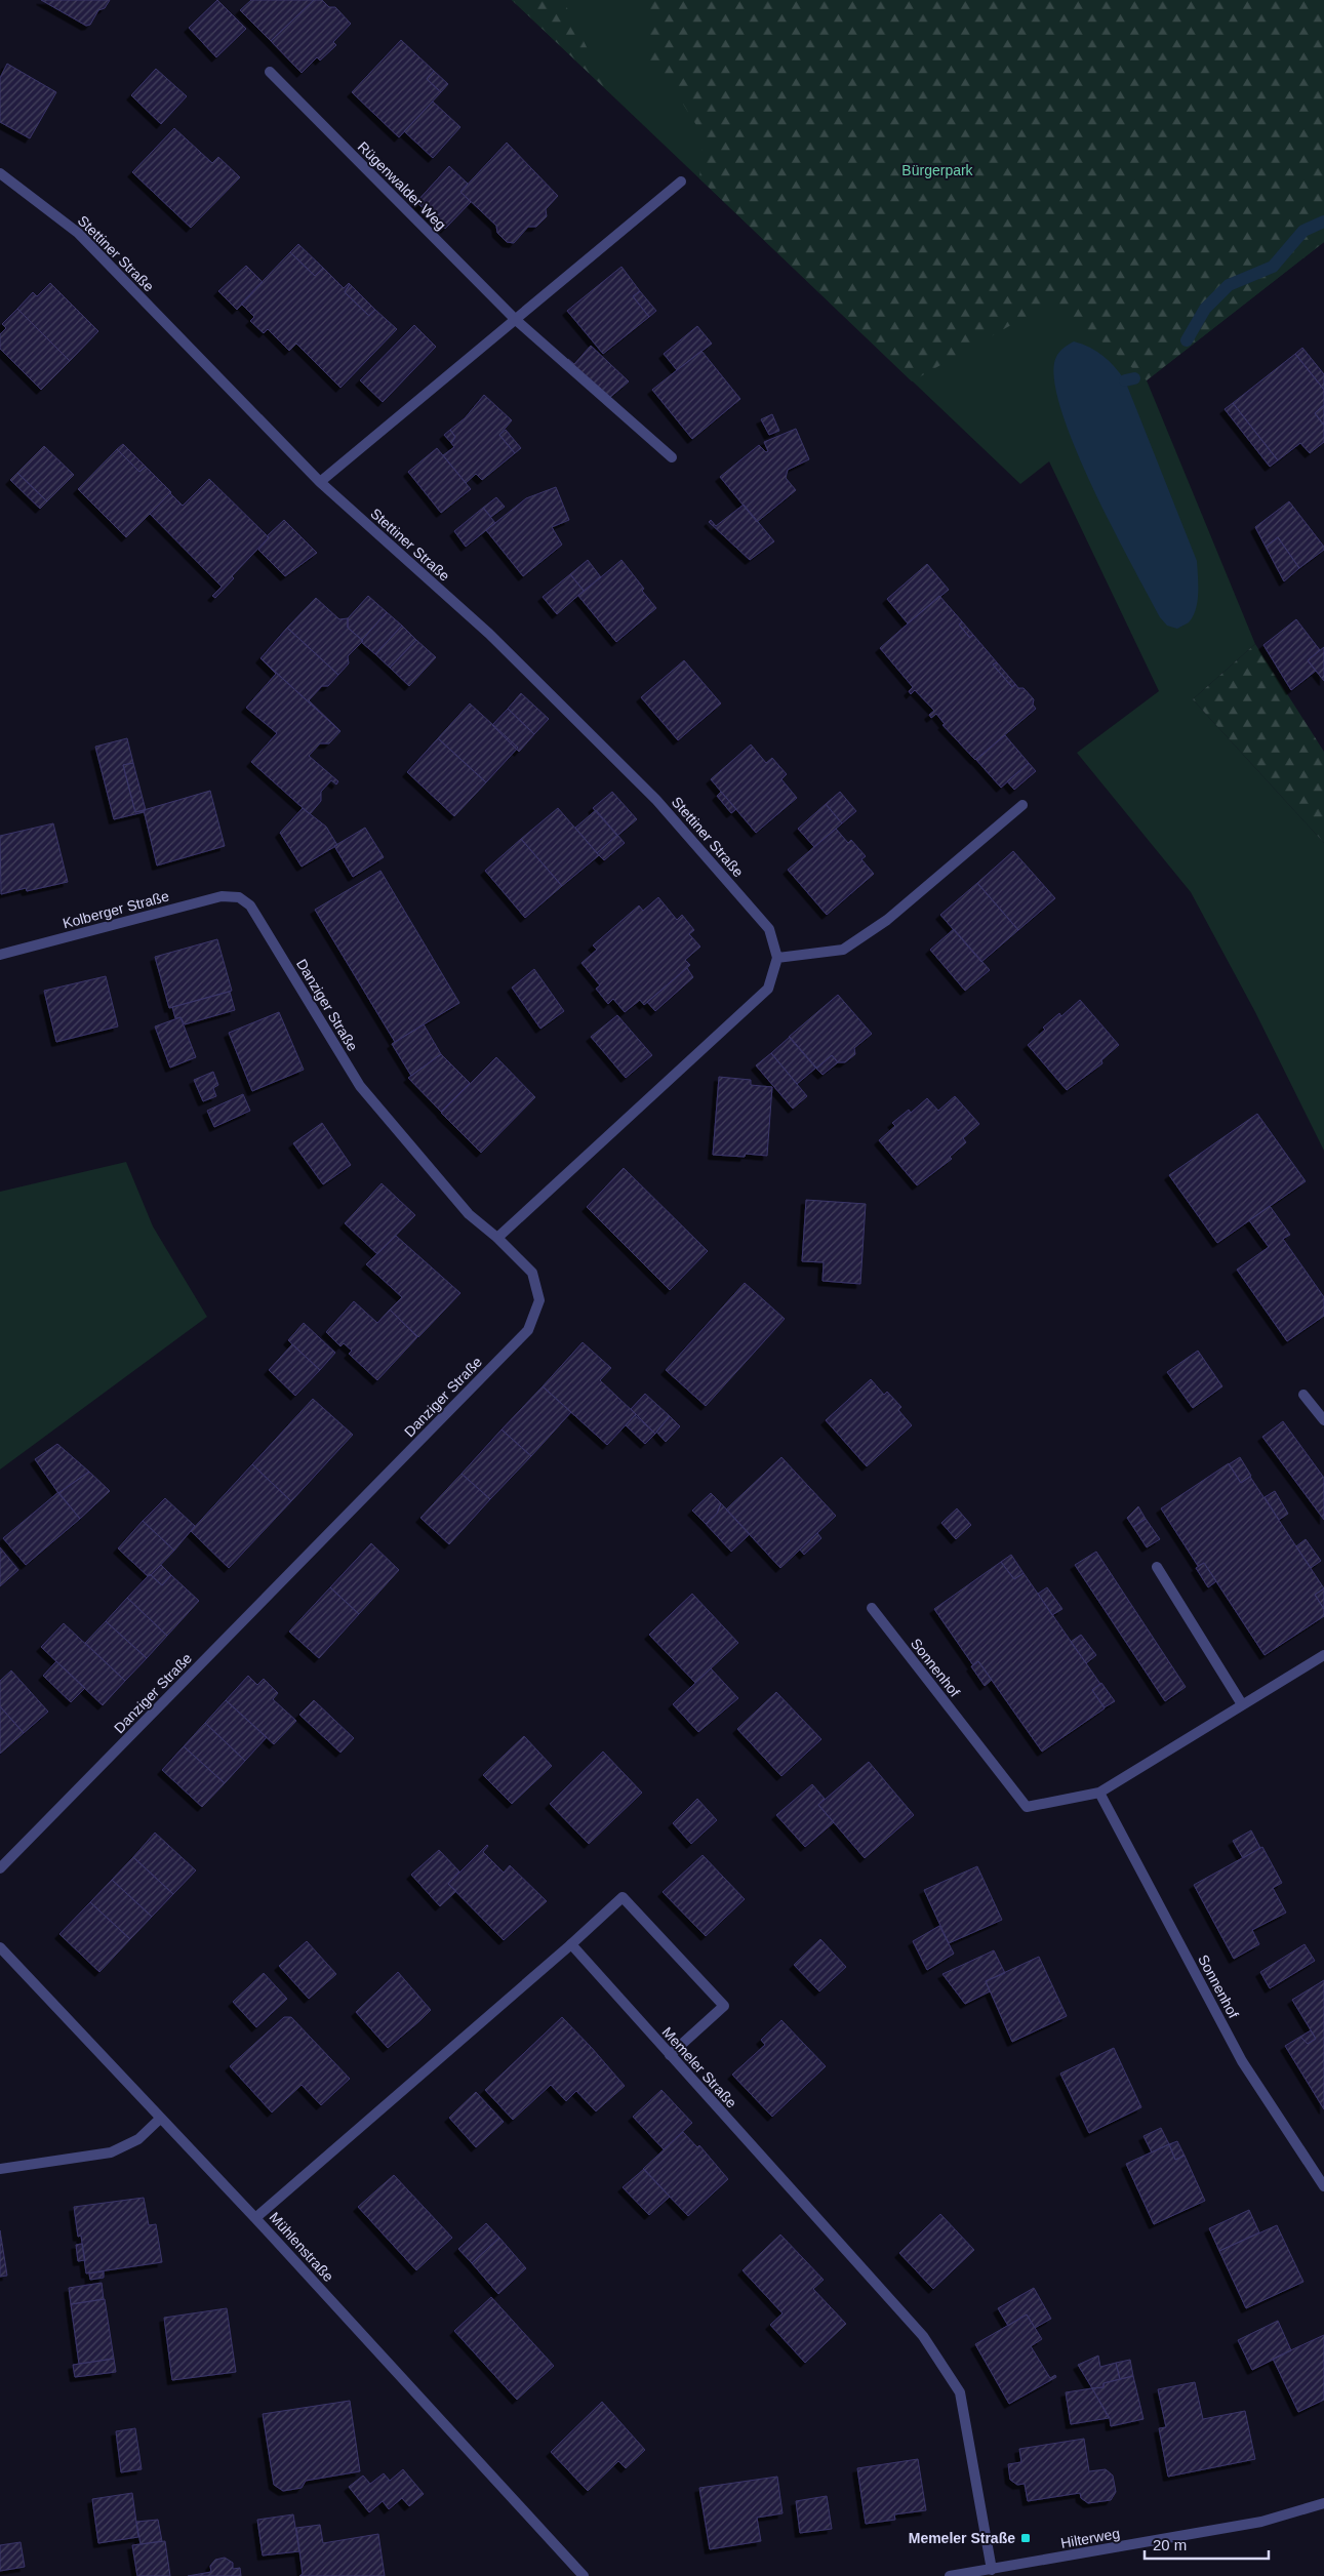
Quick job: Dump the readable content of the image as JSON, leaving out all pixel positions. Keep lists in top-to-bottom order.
{
  "streets": {
    "street": [
      "Rügenwalder Weg",
      "Stettiner Straße",
      "Kolberger Straße",
      "Danziger Straße",
      "Sonnenhof",
      "Memeler Straße",
      "Mühlenstraße",
      "Hilterweg"
    ]
  },
  "crossings": [
    ["Kolberger Straße", "Danziger Straße"],
    ["Memeler Straße", "Hilterweg"]
  ],
  "parks": ["Bürgerpark"],
  "places": {
    "transit": ["Memeler Straße"]
  },
  "scale_bar": "20 m"
}
